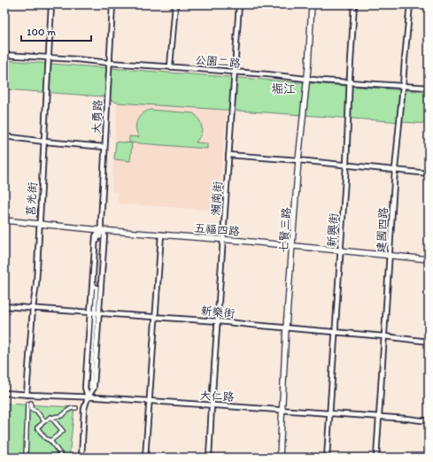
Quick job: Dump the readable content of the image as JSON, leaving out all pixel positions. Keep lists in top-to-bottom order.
{
  "streets": {
    "street": [
      "公園二路",
      "大勇路",
      "瀨南街",
      "莒光街",
      "五福四路",
      "七賢三路",
      "新興街",
      "建國四路",
      "新樂街",
      "大仁路"
    ]
  },
  "crossings": [
    ["公園二路", "大勇路"],
    ["公園二路", "瀨南街"],
    ["公園二路", "莒光街"],
    ["公園二路", "七賢三路"],
    ["公園二路", "新興街"],
    ["公園二路", "建國四路"],
    ["大勇路", "五福四路"],
    ["大勇路", "新樂街"],
    ["大勇路", "大仁路"],
    ["瀨南街", "五福四路"],
    ["瀨南街", "新樂街"],
    ["瀨南街", "大仁路"],
    ["莒光街", "五福四路"],
    ["莒光街", "新樂街"],
    ["莒光街", "大仁路"],
    ["五福四路", "七賢三路"],
    ["五福四路", "新興街"],
    ["五福四路", "建國四路"],
    ["七賢三路", "新樂街"],
    ["七賢三路", "大仁路"],
    ["新興街", "新樂街"],
    ["新興街", "大仁路"],
    ["建國四路", "新樂街"],
    ["建國四路", "大仁路"]
  ],
  "districts": ["堀江"],
  "scale_bar": "100 m"
}
